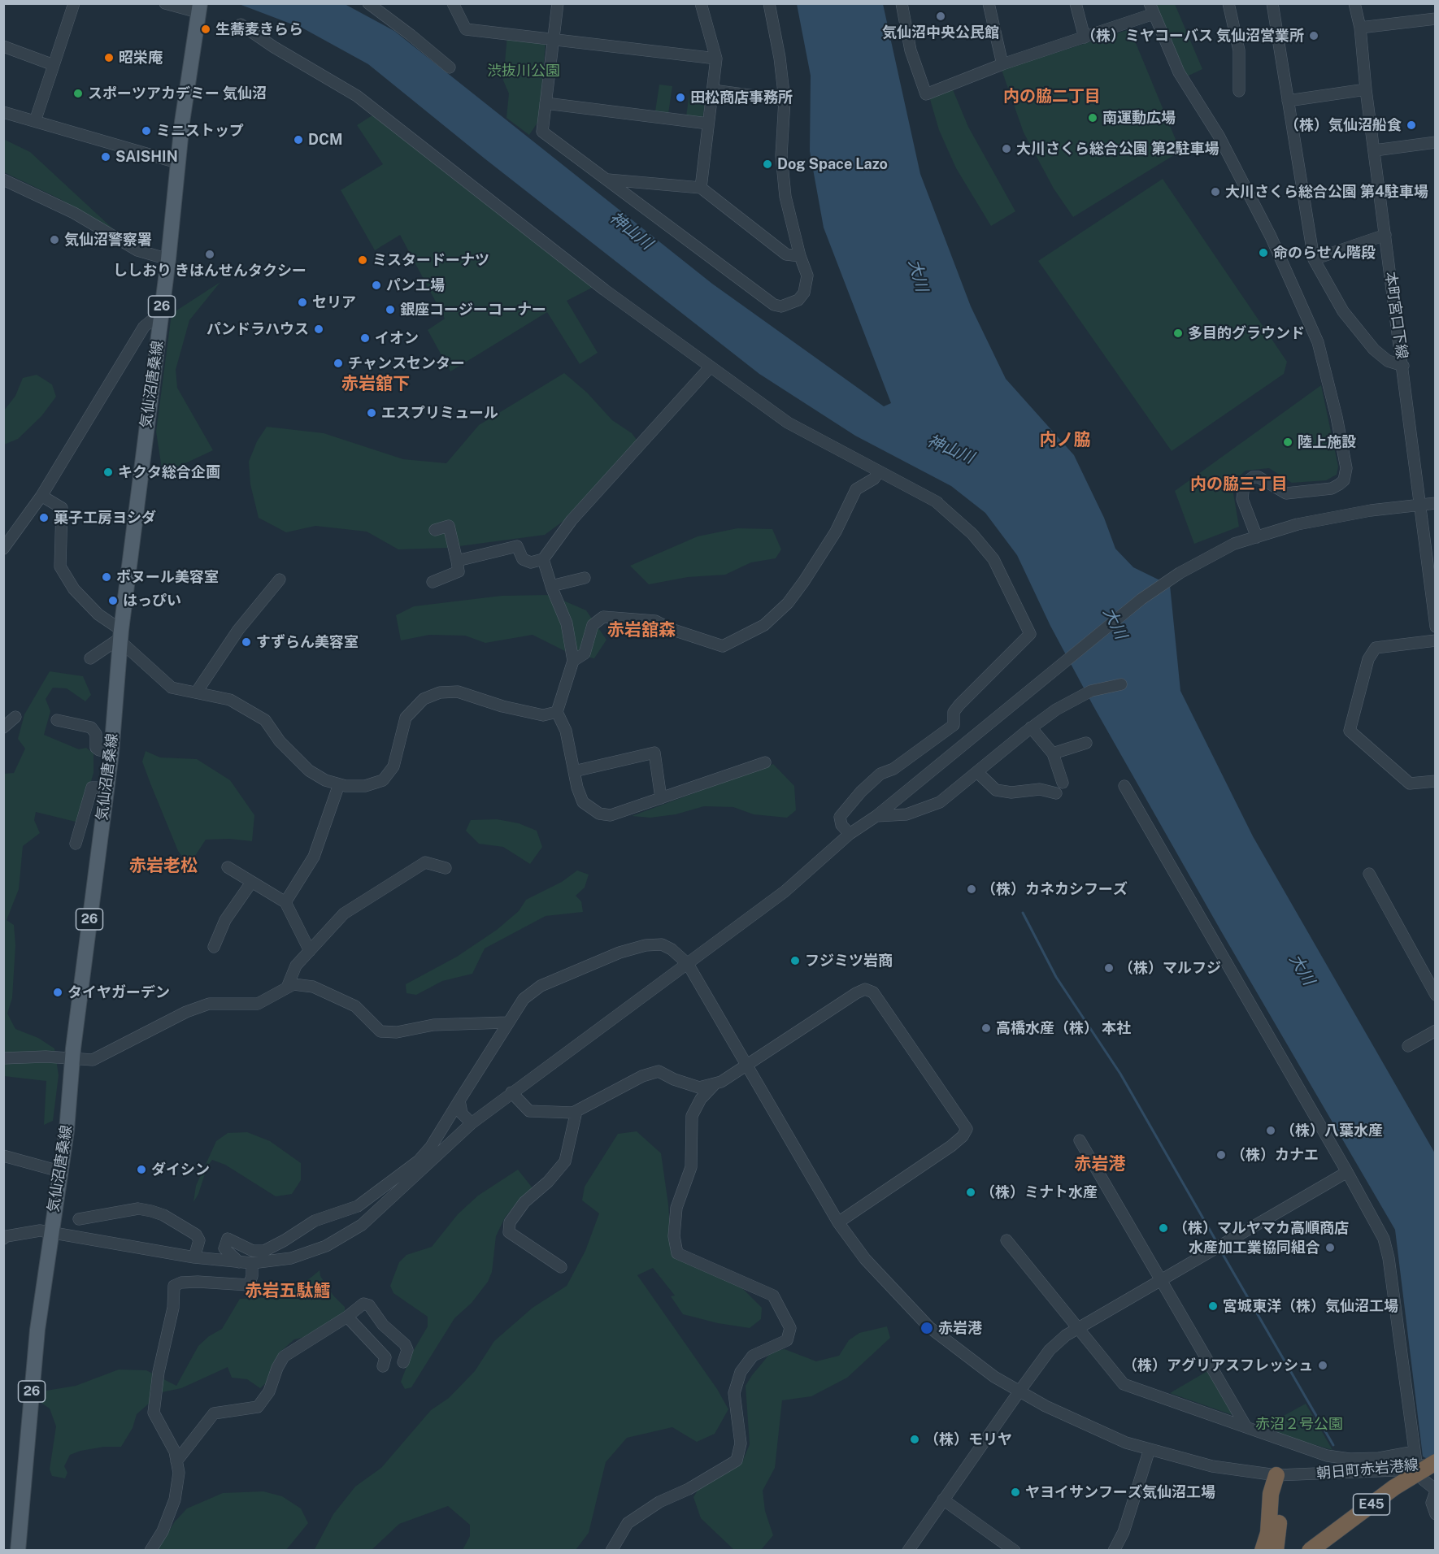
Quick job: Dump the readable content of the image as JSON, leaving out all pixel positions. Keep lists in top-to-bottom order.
{
  "streets": {
    "highway": ["E45"],
    "main road": ["26", "気仙沼唐桑線"],
    "street": ["本町宮口下線", "朝日町赤岩港線"]
  },
  "crossings": [
    ["朝日町赤岩港線", "E45"]
  ],
  "districts": [
    "内の脇二丁目",
    "赤岩舘下",
    "内ノ脇",
    "内の脇三丁目",
    "赤岩舘森",
    "赤岩老松",
    "赤岩港",
    "赤岩五駄鱈"
  ],
  "water": ["神山川", "大川"],
  "parks": ["渋抜川公園", "赤沼２号公園"],
  "places": [
    "気仙沼中央公民館",
    "生蕎麦きらら",
    "（株）ミヤコーバス 気仙沼営業所",
    "昭栄庵",
    "スポーツアカデミー 気仙沼",
    "田松商店事務所",
    "南運動広場",
    "（株）気仙沼船食",
    "ミニストップ",
    "DCM",
    "大川さくら総合公園 第2駐車場",
    "SAISHIN",
    "Dog Space Lazo",
    "大川さくら総合公園 第4駐車場",
    "気仙沼警察署",
    "命のらせん階段",
    "ししおり きはんせんタクシー",
    "ミスタードーナツ",
    "パン工場",
    "セリア",
    "銀座コージーコーナー",
    "パンドラハウス",
    "多目的グラウンド",
    "イオン",
    "チャンスセンター",
    "エスプリミュール",
    "陸上施設",
    "キクタ総合企画",
    "菓子工房ヨシダ",
    "ボヌール美容室",
    "はっぴい",
    "すずらん美容室",
    "（株）カネカシフーズ",
    "フジミツ岩商",
    "（株）マルフジ",
    "タイヤガーデン",
    "高橋水産（株） 本社",
    "（株）八葉水産",
    "（株）カナエ",
    "ダイシン",
    "（株）ミナト水産",
    "（株）マルヤマカ高順商店",
    "水産加工業協同組合",
    "宮城東洋（株）気仙沼工場",
    "赤岩港",
    "（株）アグリアスフレッシュ",
    "（株）モリヤ",
    "ヤヨイサンフーズ気仙沼工場"
  ]
}
